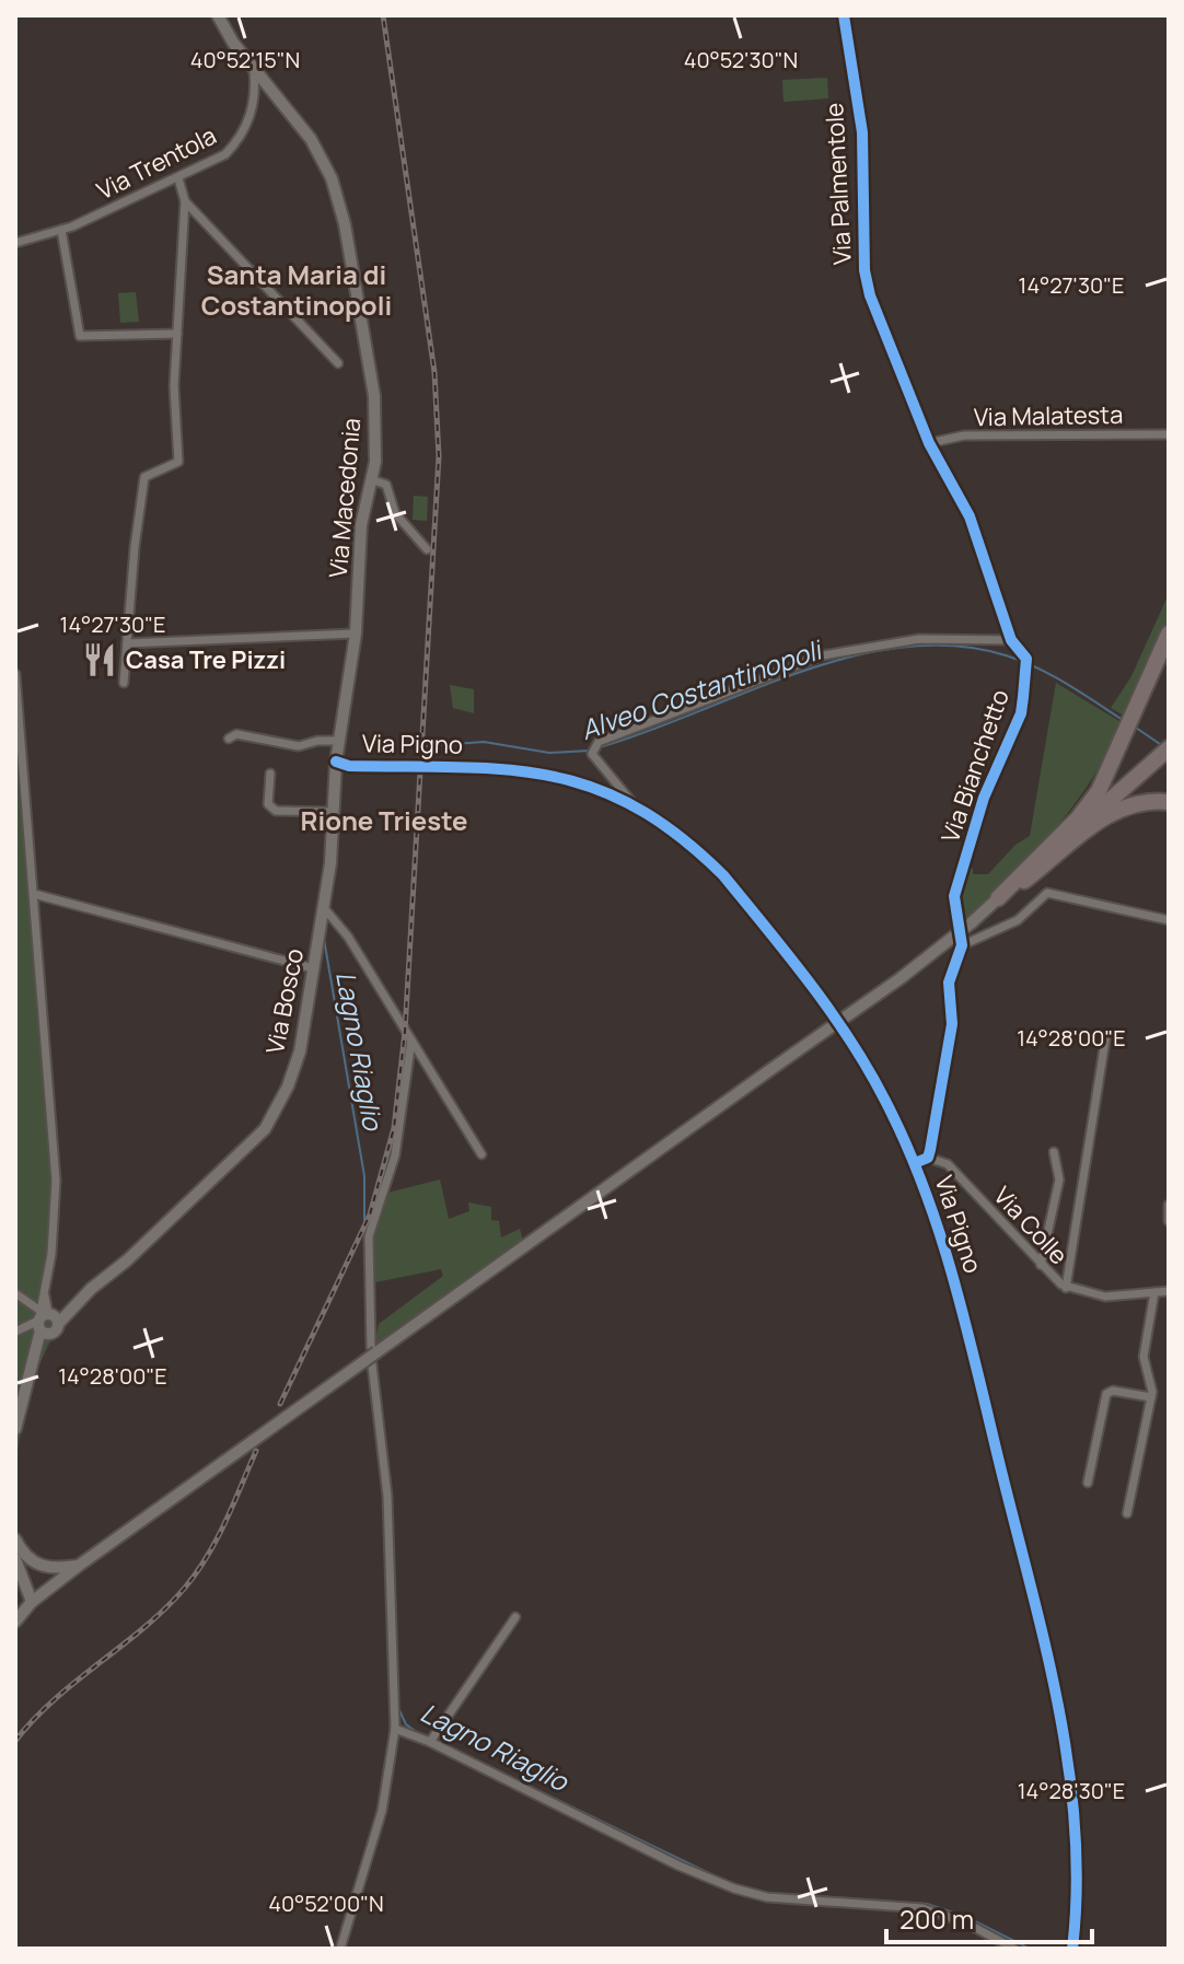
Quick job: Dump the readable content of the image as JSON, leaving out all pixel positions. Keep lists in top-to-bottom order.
{
  "streets": {
    "main road": ["Via Macedonia", "Via Pigno", "Via Bosco"],
    "street": [
      "Via Trentola",
      "Via Palmentole",
      "Via Malatesta",
      "Via Bianchetto",
      "Via Colle"
    ]
  },
  "crossings": [
    ["Via Trentola", "Via Macedonia"],
    ["Via Palmentole", "Via Malatesta"],
    ["Via Palmentole", "Via Bianchetto"],
    ["Via Malatesta", "Via Bianchetto"],
    ["Via Macedonia", "Via Pigno"],
    ["Via Macedonia", "Via Bosco"],
    ["Via Pigno", "Via Bianchetto"],
    ["Via Pigno", "Via Bosco"],
    ["Via Bianchetto", "Via Colle"]
  ],
  "districts": ["Santa Maria di Costantinopoli", "Rione Trieste"],
  "water": ["Alveo Costantinopoli", "Lagno Riaglio"],
  "places": {
    "restaurant": ["Casa Tre Pizzi"]
  },
  "scale_bar": "200 m",
  "coordinates": [
    "40°52'15\"N",
    "40°52'30\"N",
    "14°27'30\"E",
    "14°28'00\"E",
    "14°28'30\"E",
    "40°52'00\"N"
  ]
}
